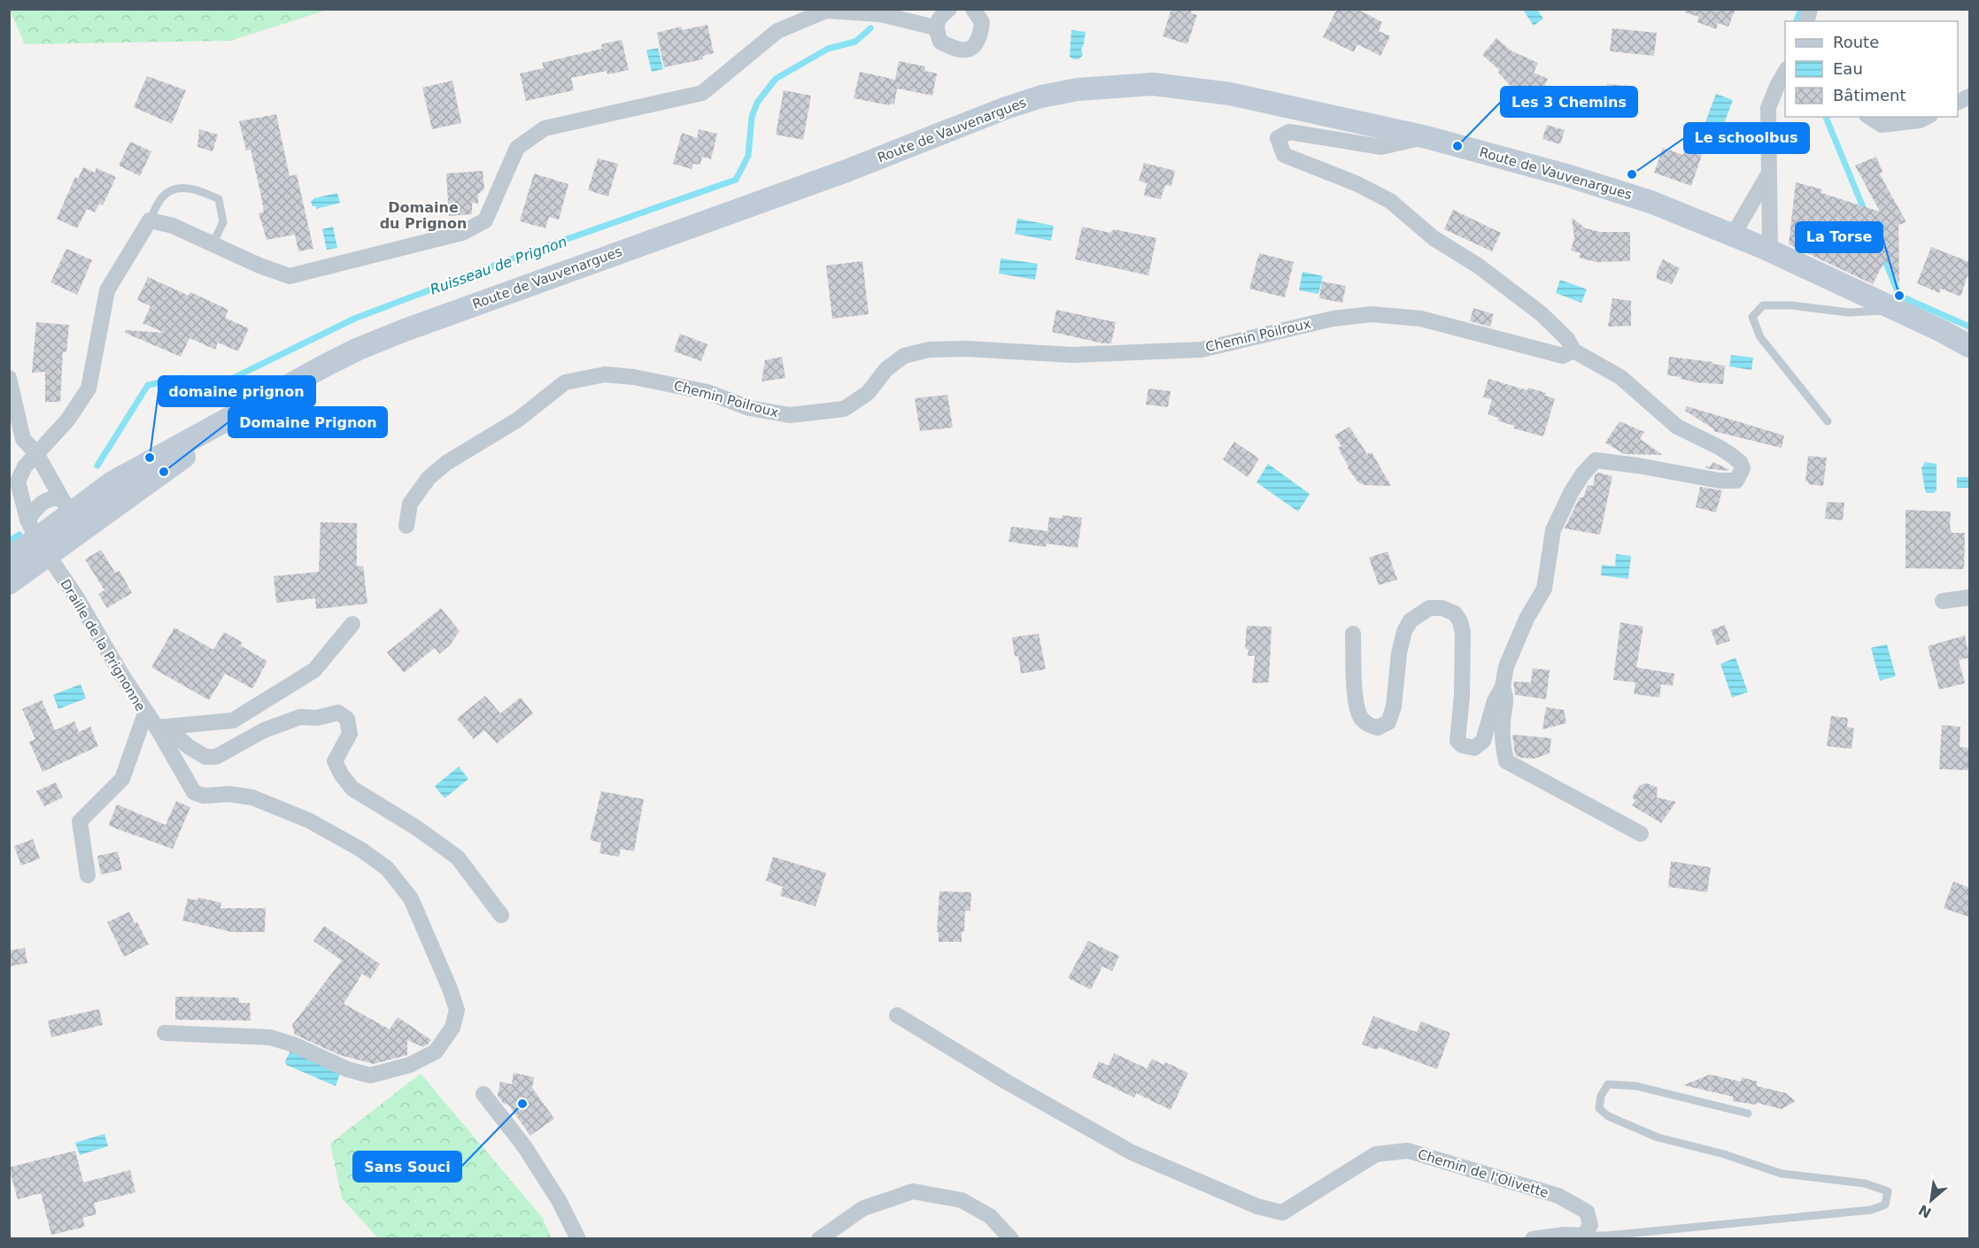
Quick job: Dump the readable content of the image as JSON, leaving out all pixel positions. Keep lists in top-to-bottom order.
{
  "streets": {
    "main road": ["Route de Vauvenargues"],
    "street": ["Chemin Poilroux", "Draille de la Prignonne", "Chemin de l'Olivette"]
  },
  "crossings": [
    ["Route de Vauvenargues", "Draille de la Prignonne"]
  ],
  "districts": ["Domaine du Prignon"],
  "water": ["Ruisseau de Prignon"],
  "places": [
    "Les 3 Chemins",
    "Le schoolbus",
    "La Torse",
    "domaine prignon",
    "Domaine Prignon",
    "Sans Souci"
  ],
  "legend": ["Route", "Eau", "Bâtiment"],
  "north": "bottom left"
}
